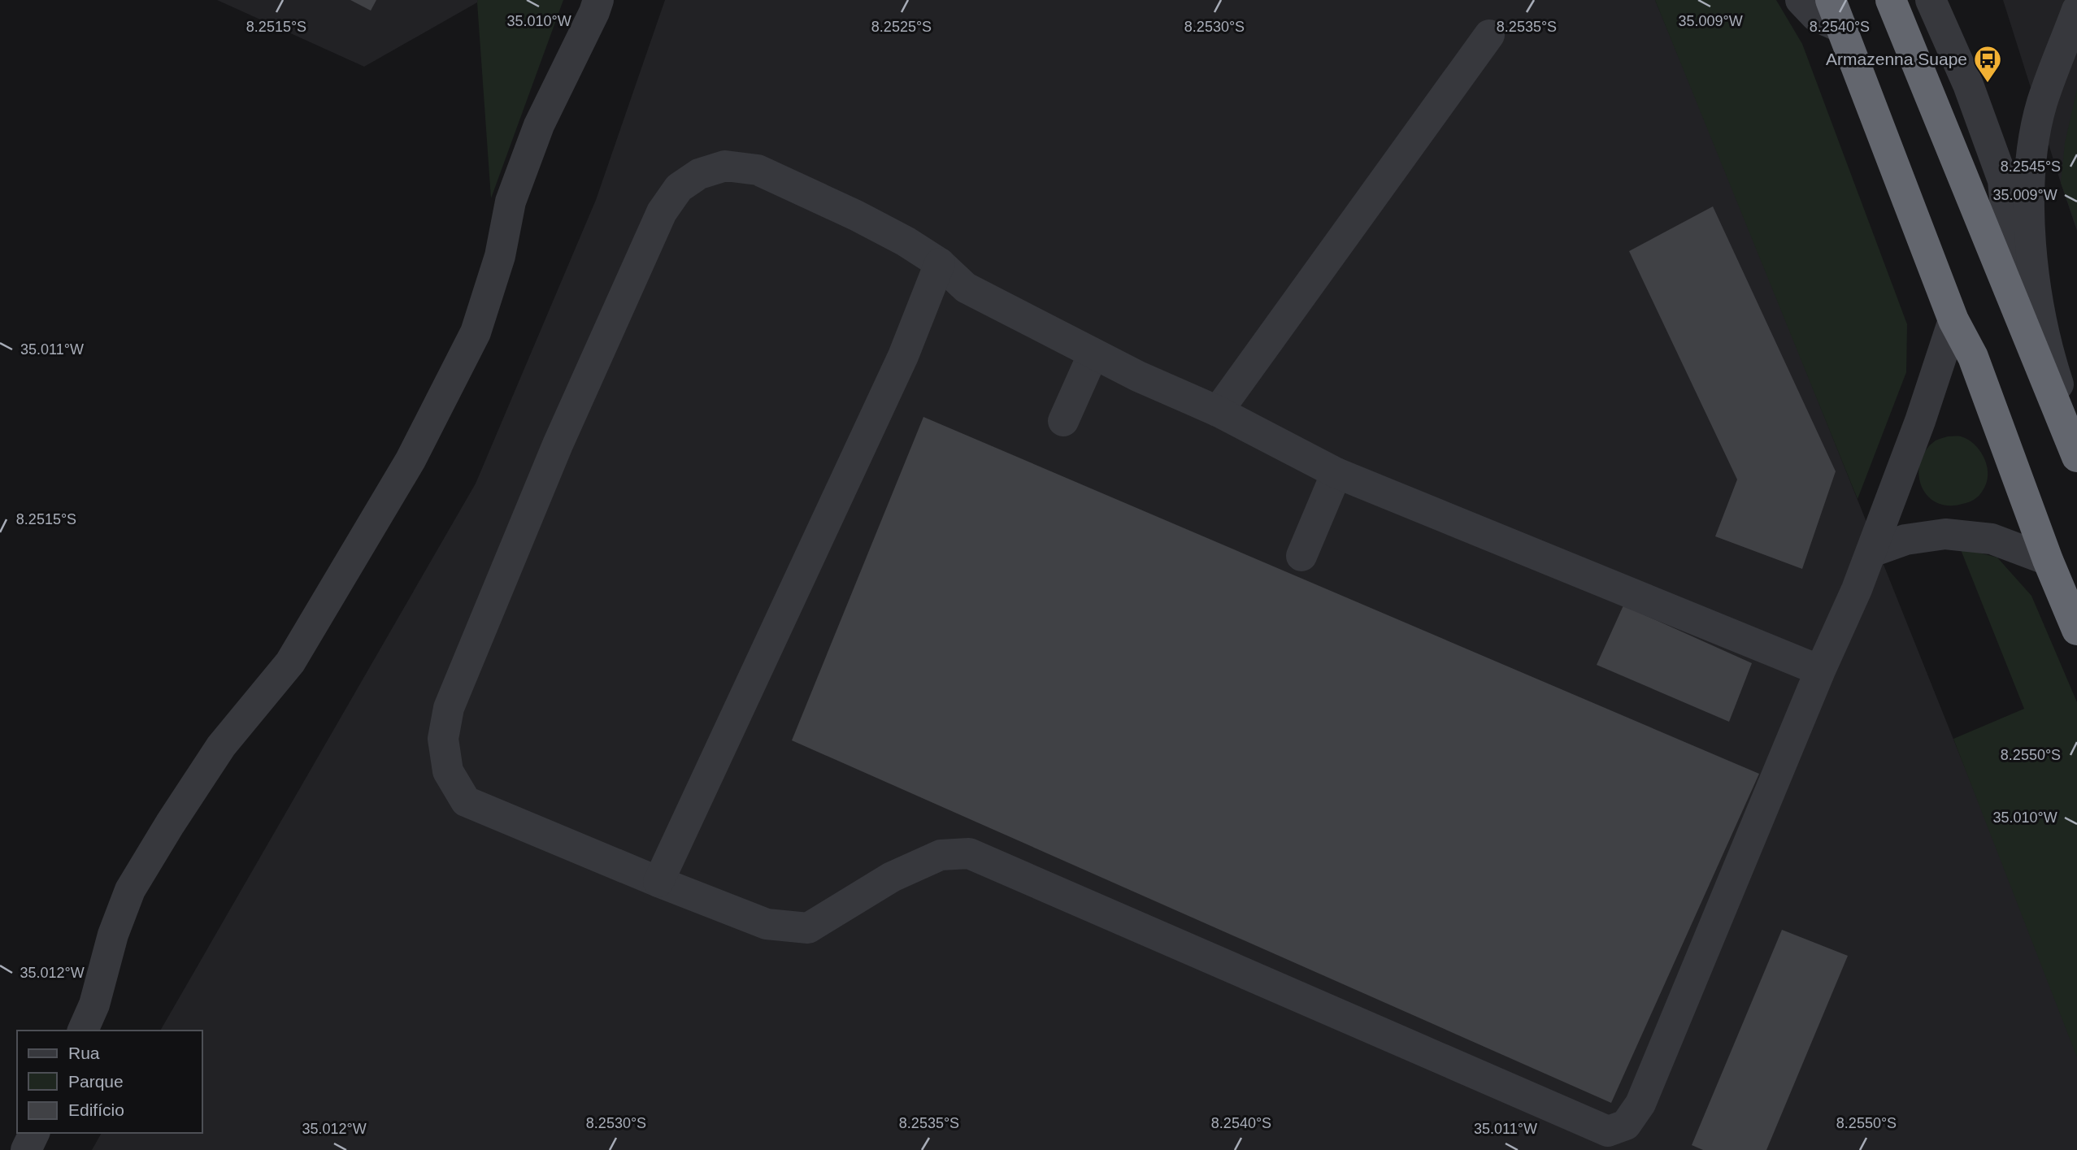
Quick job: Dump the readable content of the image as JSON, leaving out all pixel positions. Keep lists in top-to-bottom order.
{
  "places": {
    "bus stop": ["Armazenna Suape"]
  },
  "legend": ["Rua", "Parque", "Edifício"],
  "coordinates": [
    "35.010°W",
    "35.009°W",
    "8.2515°S",
    "8.2525°S",
    "8.2530°S",
    "8.2535°S",
    "8.2540°S",
    "8.2545°S",
    "35.011°W",
    "8.2550°S",
    "35.012°W"
  ]
}
